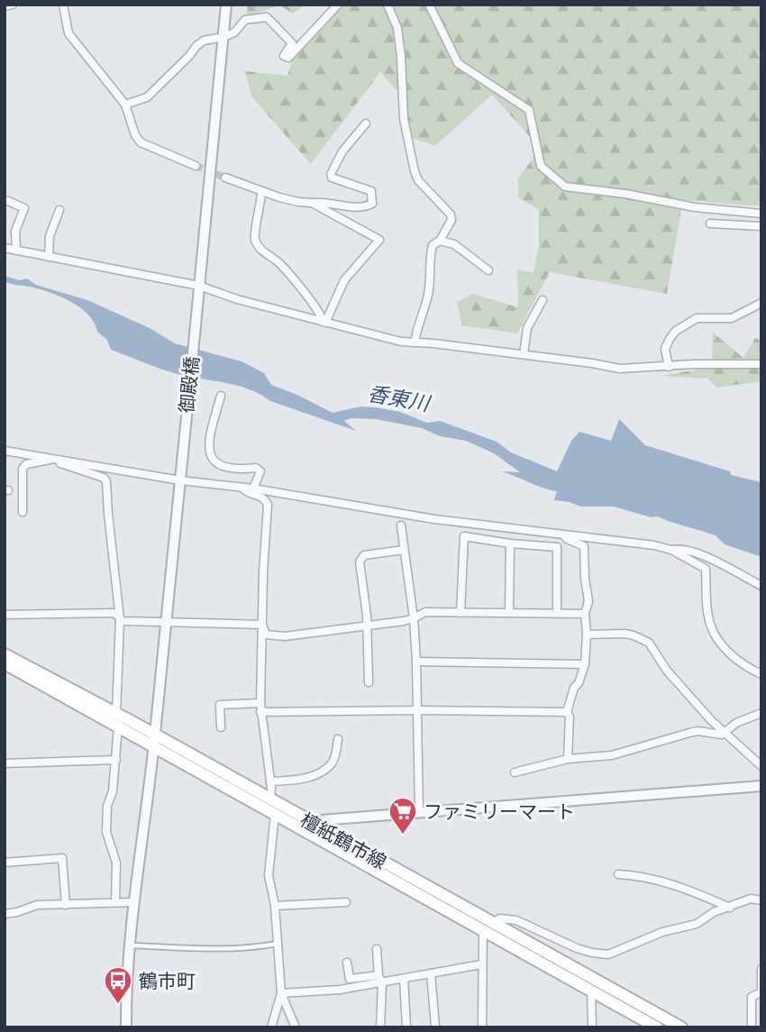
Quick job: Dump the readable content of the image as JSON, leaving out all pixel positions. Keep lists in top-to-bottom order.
{
  "streets": {
    "main road": ["檀紙鶴市線"],
    "street": ["御殿橋"]
  },
  "crossings": [
    ["御殿橋", "檀紙鶴市線"]
  ],
  "water": ["香東川"],
  "places": {
    "supermarket": ["ファミリーマート"],
    "bus stop": ["鶴市町"]
  }
}
